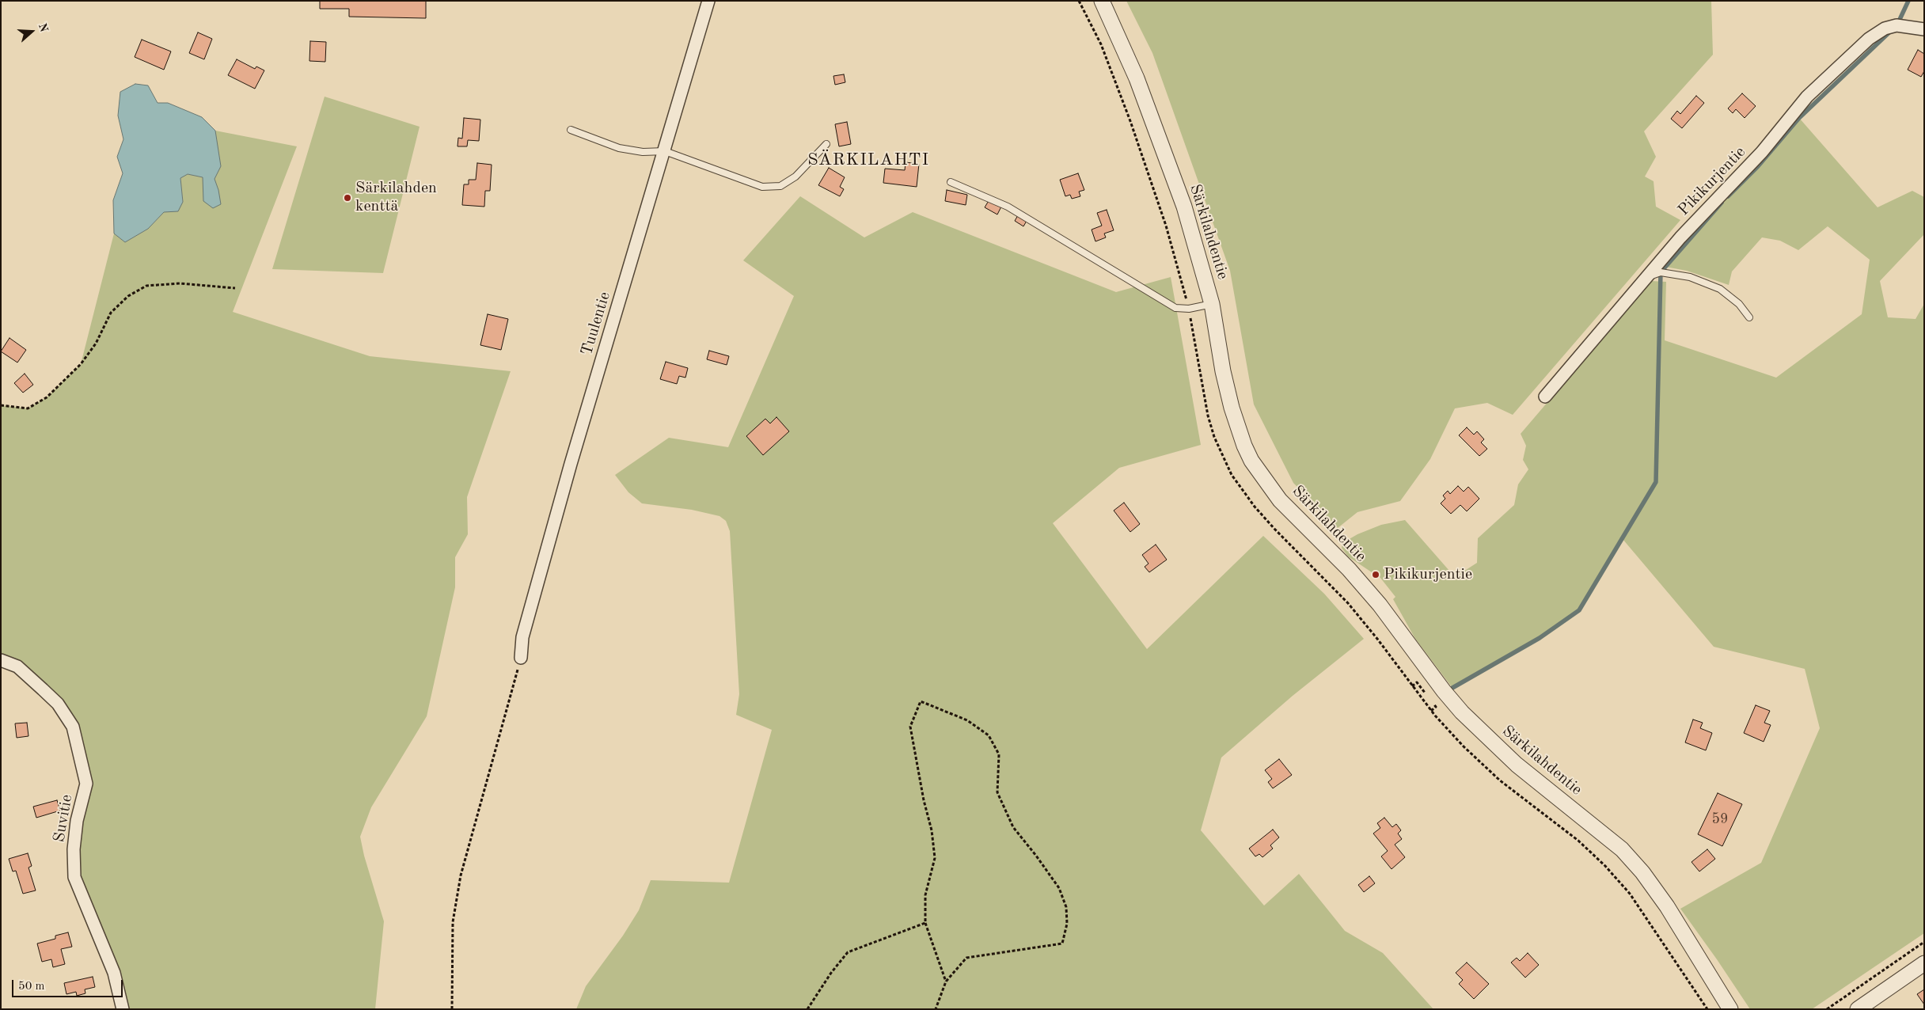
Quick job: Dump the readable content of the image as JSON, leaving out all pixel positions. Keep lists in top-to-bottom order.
{
  "streets": {
    "street": [
      "Pikikurjentie",
      "Särkilahdentie",
      "Tuulentie",
      "Suvitie"
    ]
  },
  "districts": ["SÄRKILAHTI"],
  "places": ["Särkilahden kenttä", "Pikikurjentie"],
  "house_numbers": ["59"],
  "scale_bar": "50 m",
  "north": "right"
}
